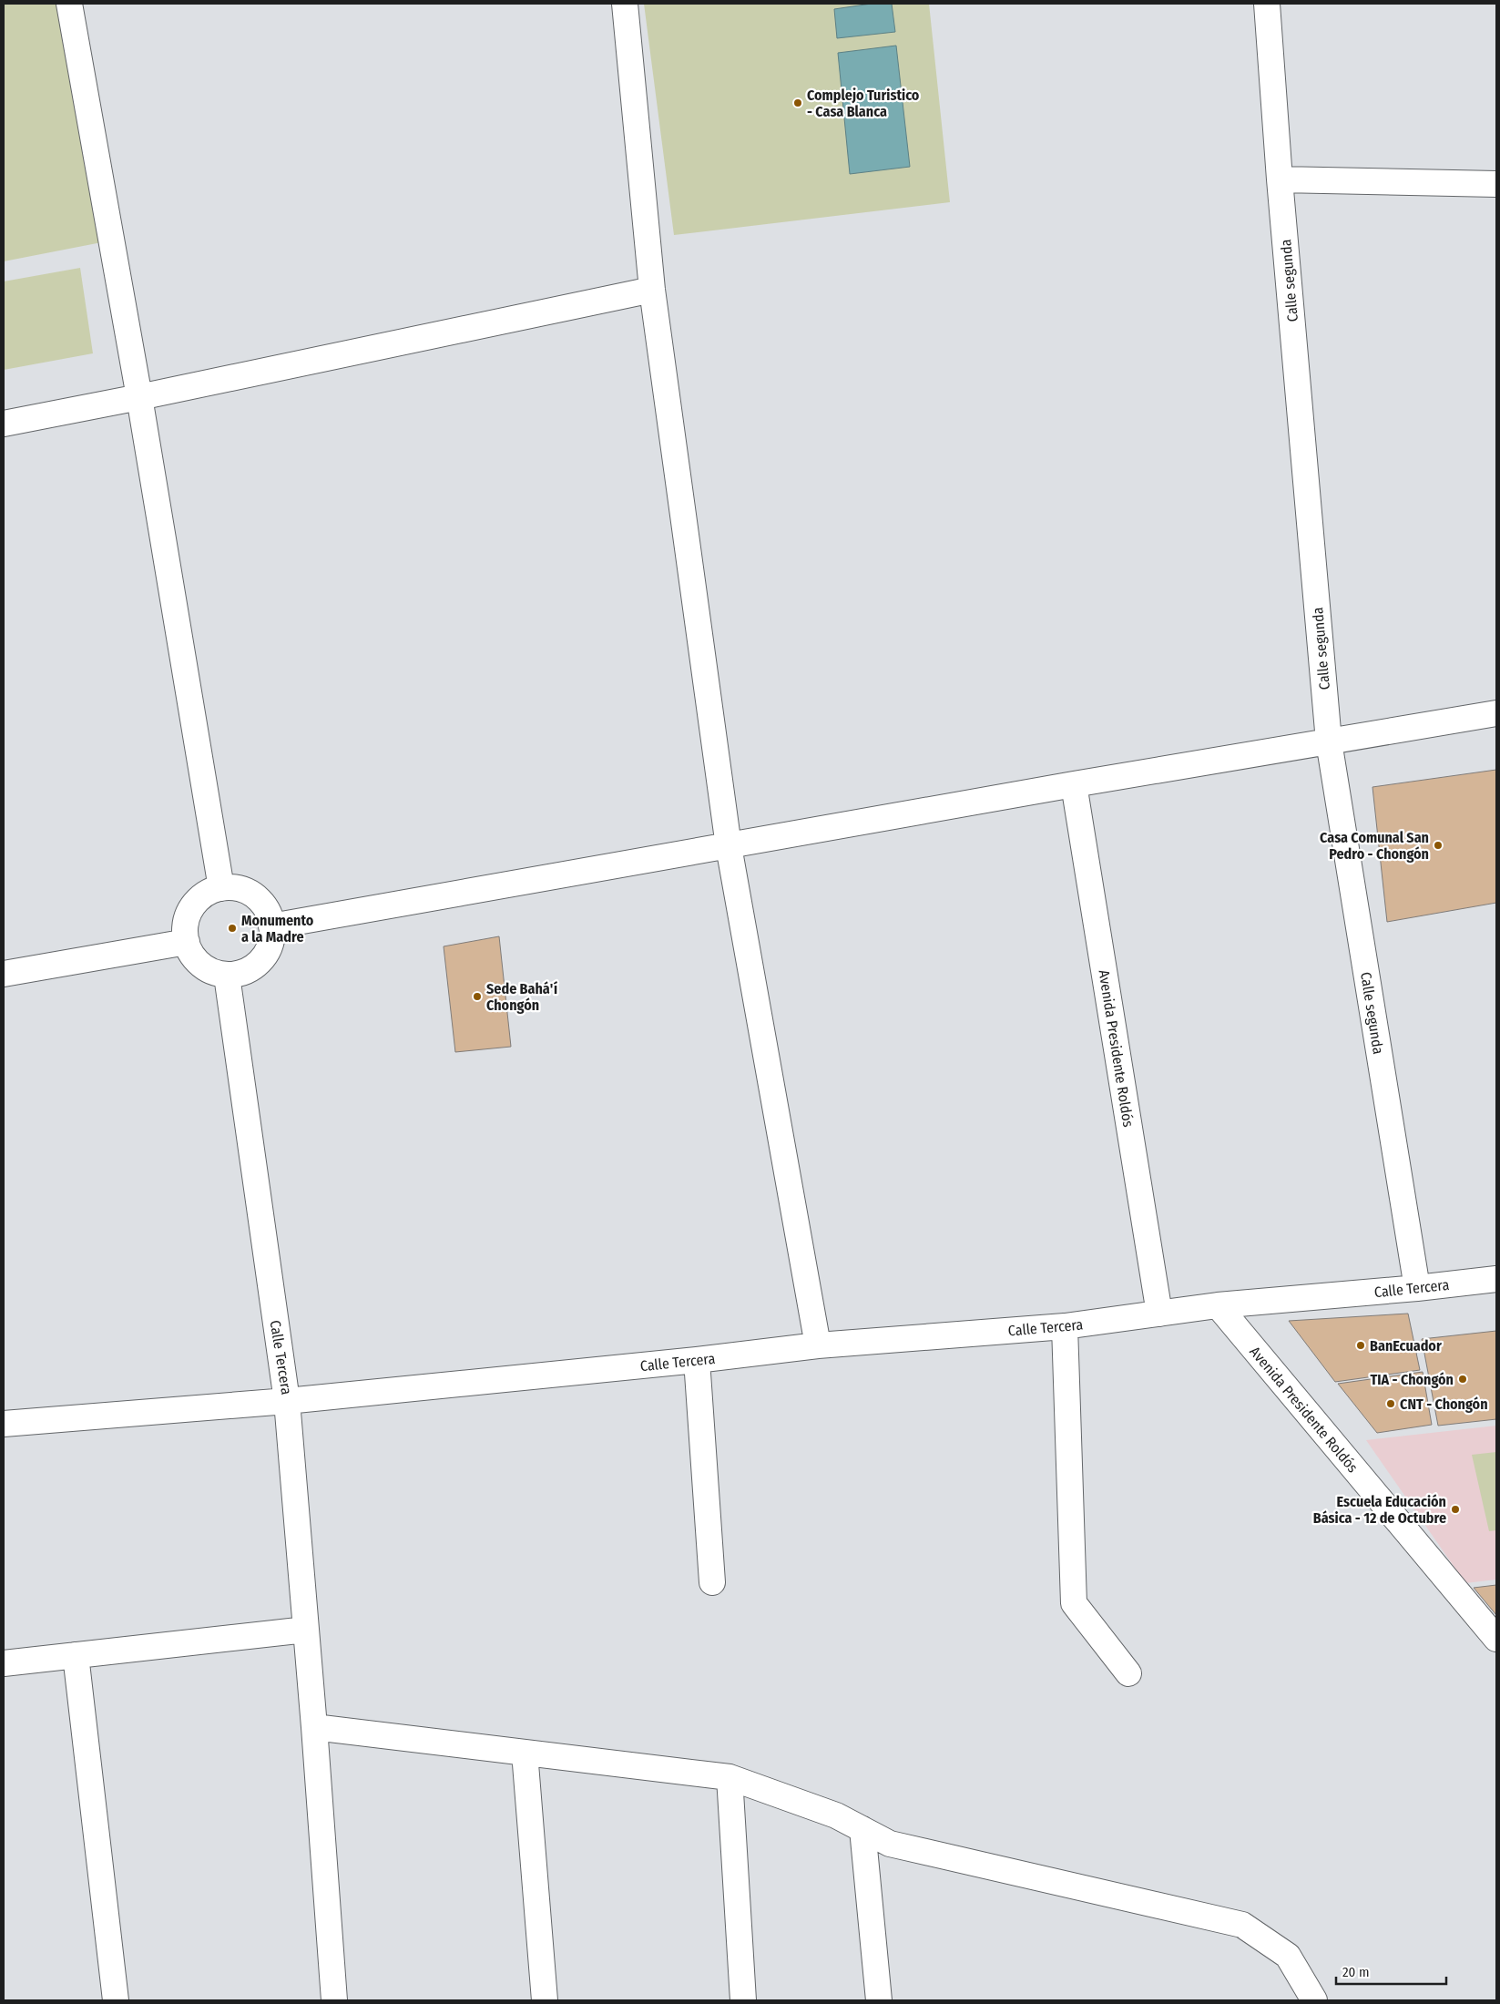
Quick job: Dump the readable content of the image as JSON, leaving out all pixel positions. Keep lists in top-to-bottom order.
{
  "streets": {
    "street": ["Calle segunda", "Avenida Presidente Roldós", "Calle Tercera"]
  },
  "crossings": [
    ["Calle segunda", "Calle Tercera"],
    ["Avenida Presidente Roldós", "Calle Tercera"]
  ],
  "places": [
    "Complejo Turistico - Casa Blanca",
    "Casa Comunal San Pedro - Chongón",
    "Monumento a la Madre",
    "Sede Bahá'í Chongón",
    "BanEcuador",
    "TIA - Chongón",
    "CNT - Chongón",
    "Escuela Educación Básica - 12 de Octubre"
  ],
  "scale_bar": "20 m"
}
